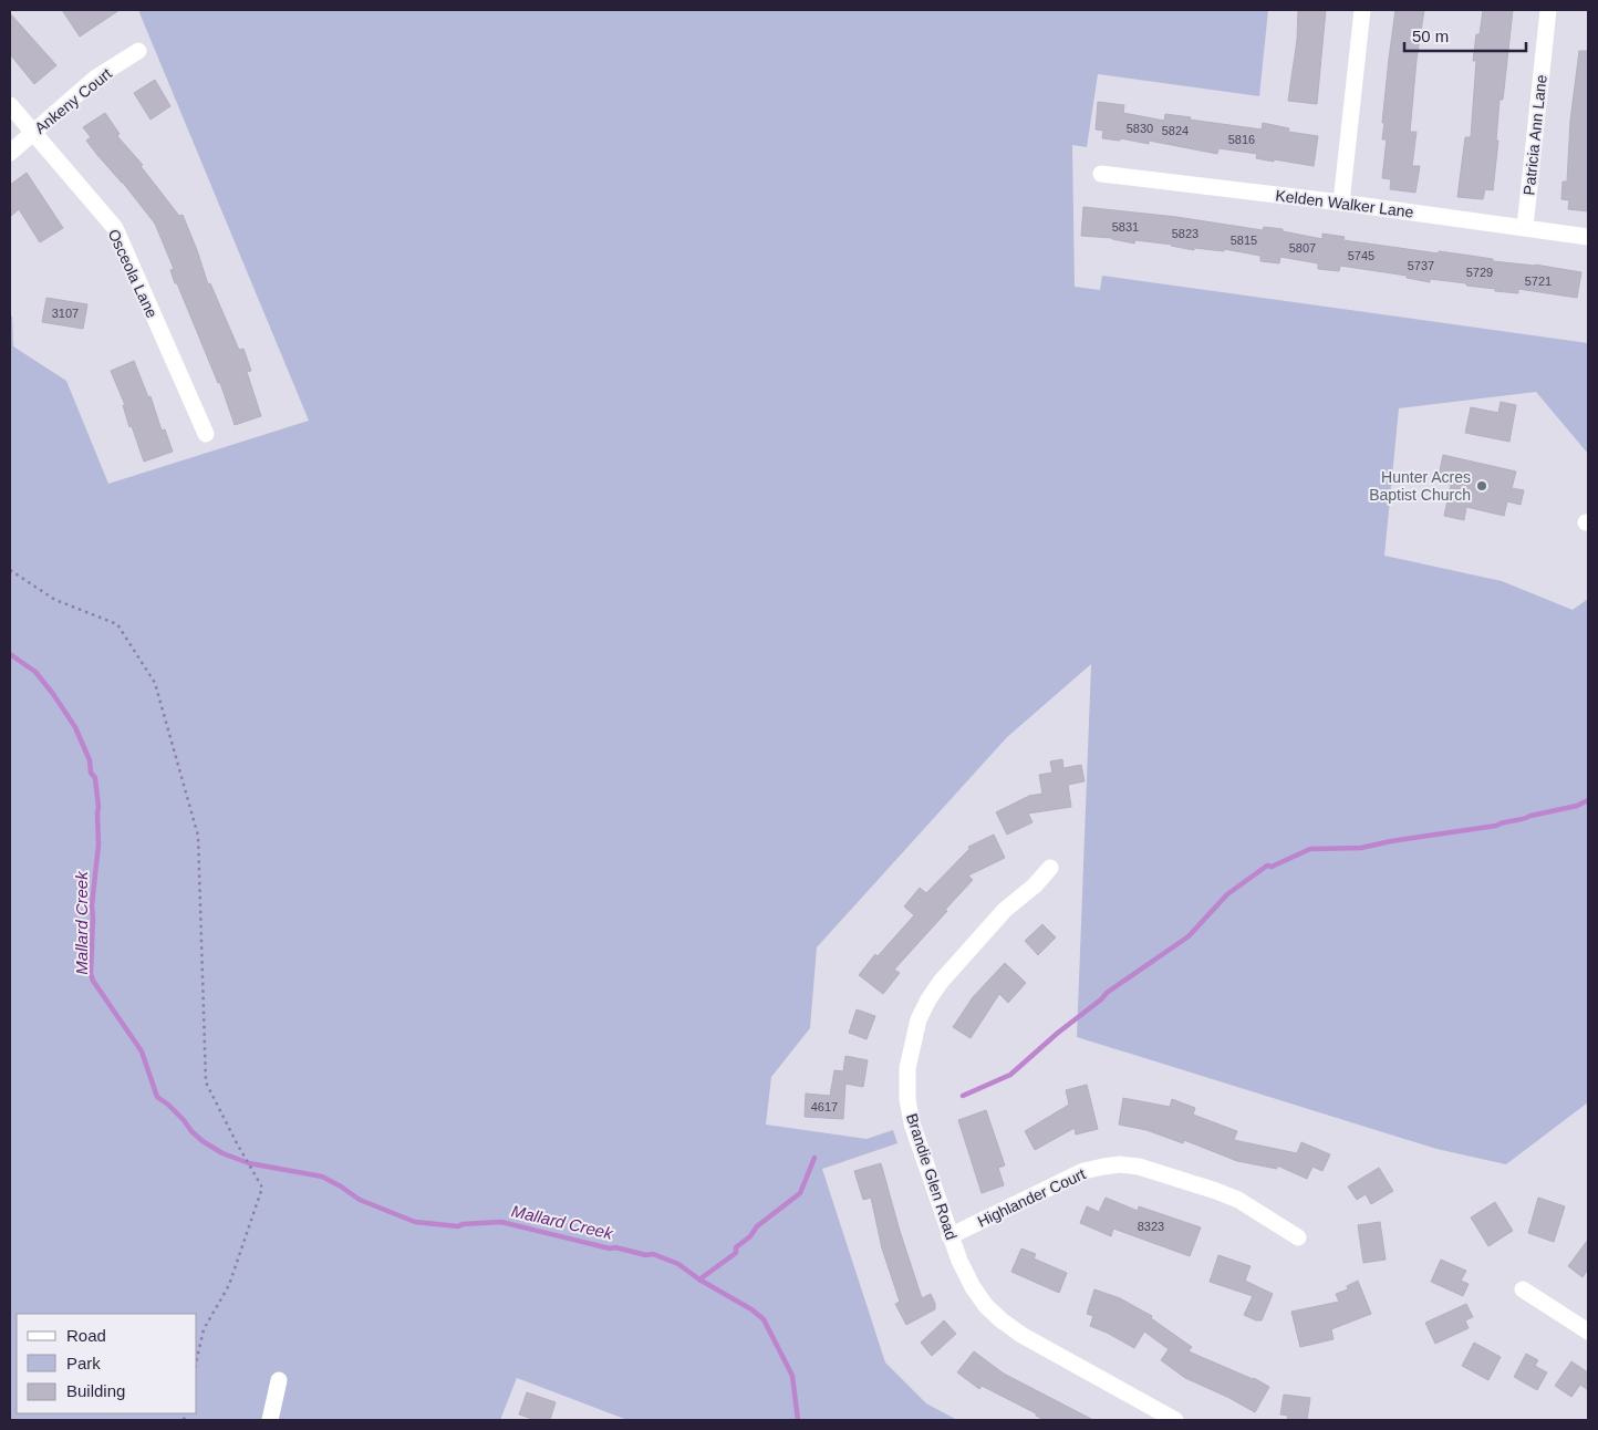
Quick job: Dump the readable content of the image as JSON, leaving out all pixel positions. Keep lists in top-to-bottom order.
{
  "streets": {
    "street": [
      "Ankeny Court",
      "Patricia Ann Lane",
      "Kelden Walker Lane",
      "Osceola Lane",
      "Brandie Glen Road",
      "Highlander Court"
    ]
  },
  "crossings": [
    ["Ankeny Court", "Osceola Lane"],
    ["Patricia Ann Lane", "Kelden Walker Lane"],
    ["Brandie Glen Road", "Highlander Court"]
  ],
  "water": ["Mallard Creek"],
  "places": ["Hunter Acres Baptist Church"],
  "house_numbers": [
    "5830",
    "5824",
    "5816",
    "5831",
    "5823",
    "5815",
    "5807",
    "5745",
    "5737",
    "5729",
    "5721",
    "3107",
    "4617",
    "8323"
  ],
  "legend": ["Road", "Park", "Building"],
  "scale_bar": "50 m"
}
